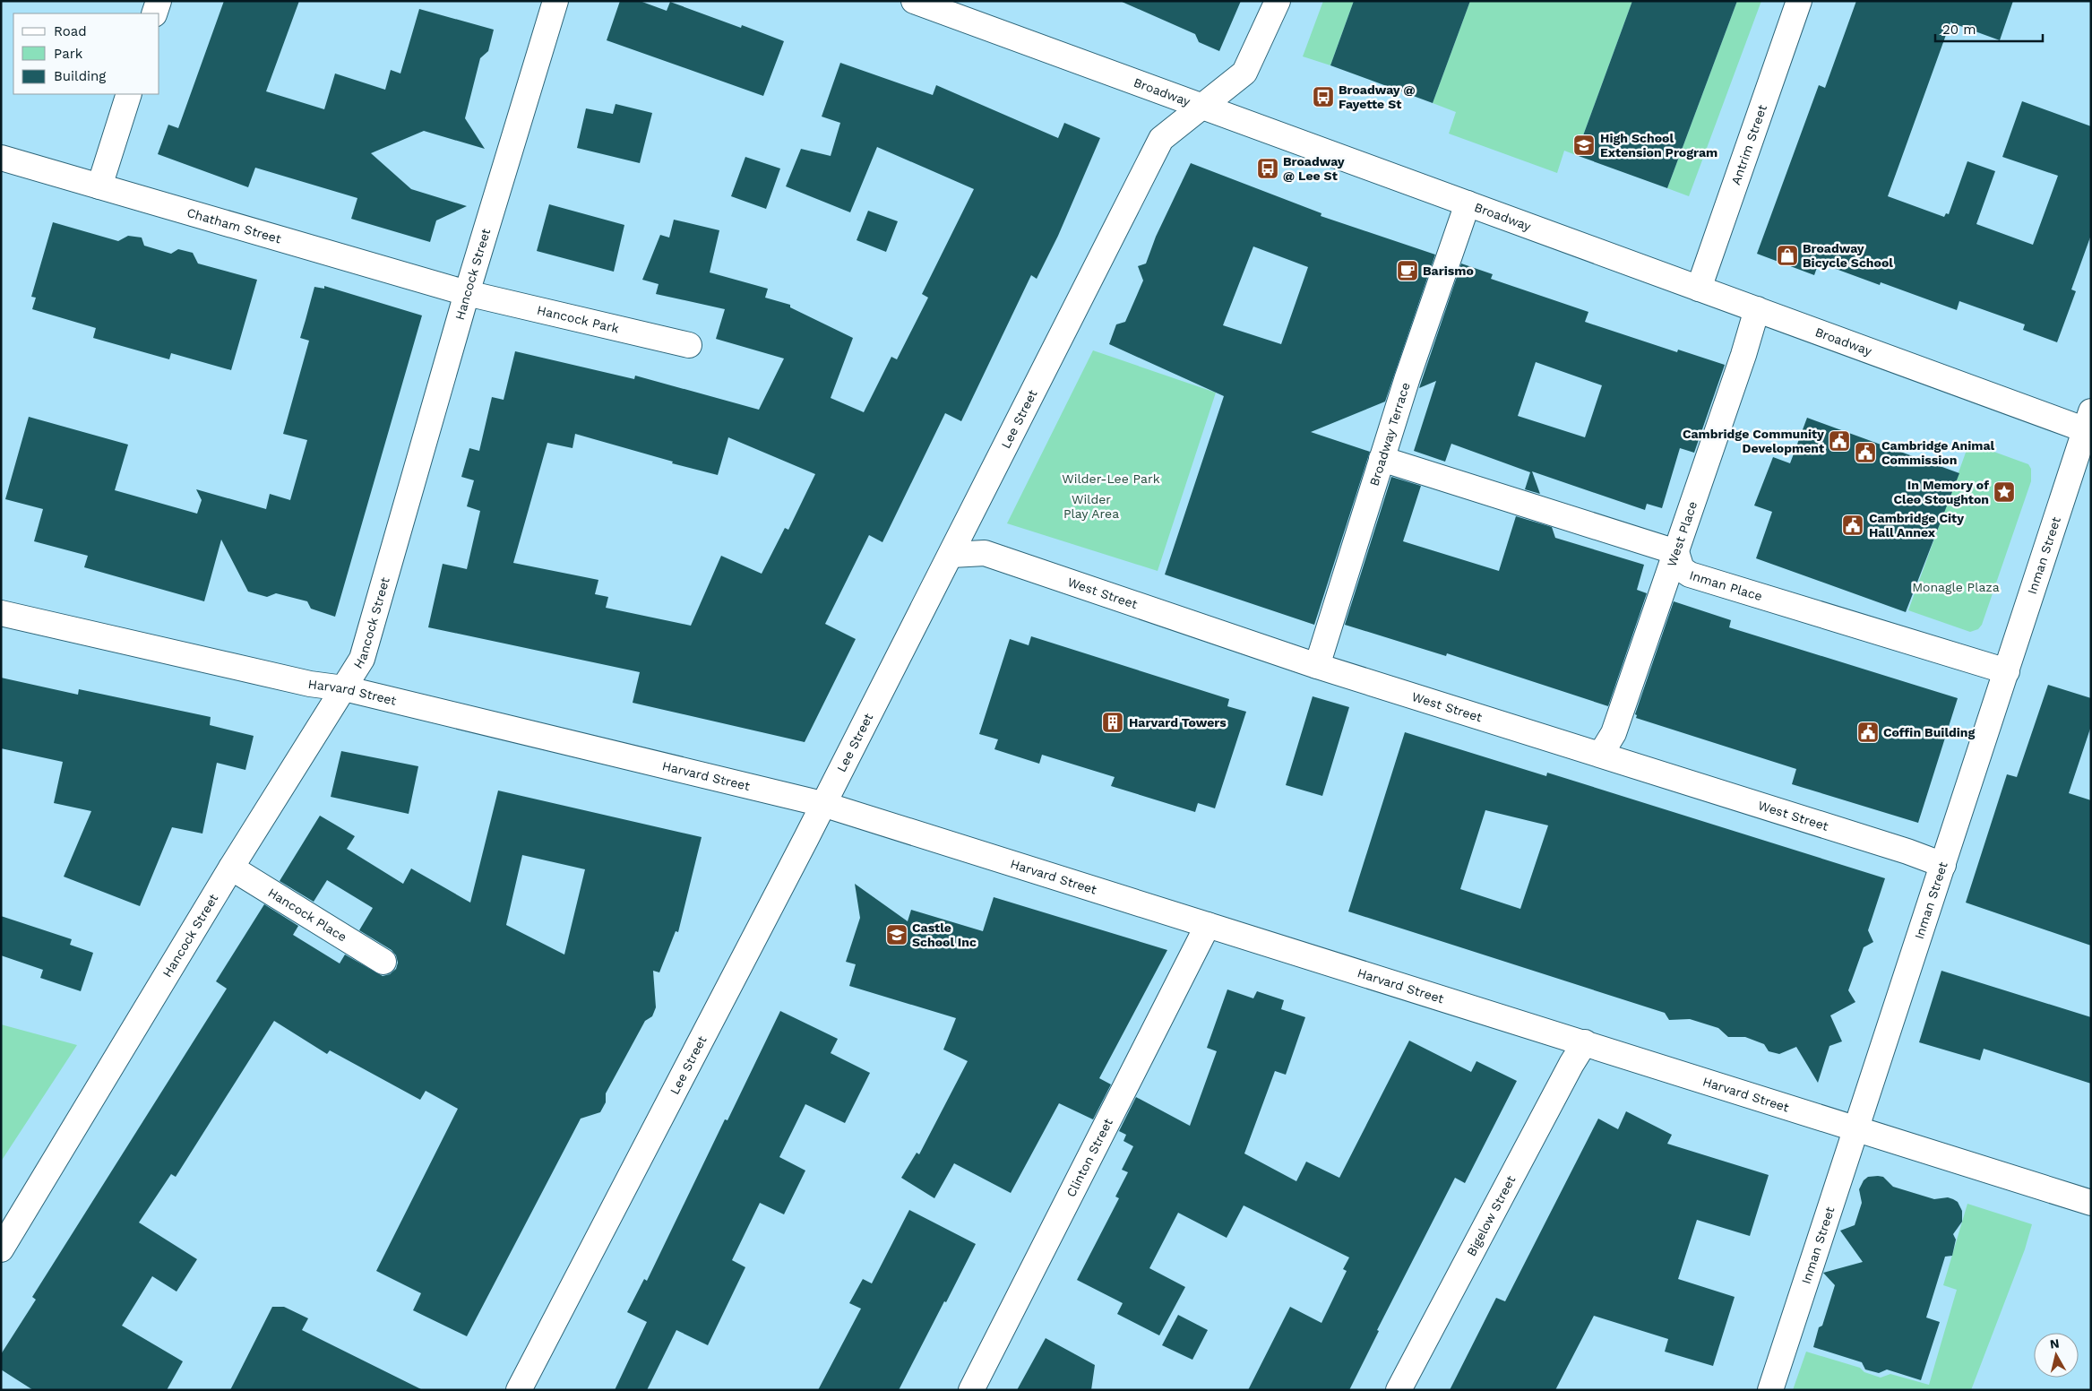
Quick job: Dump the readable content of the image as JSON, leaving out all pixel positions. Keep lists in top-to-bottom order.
{
  "streets": {
    "street": [
      "Broadway",
      "Antrim Street",
      "Chatham Street",
      "Hancock Street",
      "Hancock Park",
      "Lee Street",
      "Broadway Terrace",
      "West Place",
      "Inman Street",
      "Inman Place",
      "West Street",
      "Harvard Street",
      "Hancock Place",
      "Clinton Street",
      "Bigelow Street"
    ]
  },
  "crossings": [
    ["Broadway", "Antrim Street"],
    ["Broadway", "Lee Street"],
    ["Broadway", "Broadway Terrace"],
    ["Broadway", "West Place"],
    ["Broadway", "Inman Street"],
    ["Chatham Street", "Hancock Street"],
    ["Chatham Street", "Hancock Park"],
    ["Hancock Street", "Hancock Park"],
    ["Hancock Street", "Harvard Street"],
    ["Hancock Street", "Hancock Place"],
    ["Lee Street", "West Street"],
    ["Lee Street", "Harvard Street"],
    ["Broadway Terrace", "West Street"],
    ["West Place", "Inman Place"],
    ["West Place", "West Street"],
    ["Inman Street", "Inman Place"],
    ["Inman Street", "West Street"],
    ["Inman Street", "Harvard Street"],
    ["Harvard Street", "Clinton Street"],
    ["Harvard Street", "Bigelow Street"]
  ],
  "parks": ["Wilder-Lee Park", "Wilder Play Area", "Monagle Plaza"],
  "places": {
    "bus stop": ["Broadway @ Fayette St", "Broadway @ Lee St"],
    "school or university": ["High School Extension Program", "Castle School Inc"],
    "shop": ["Broadway Bicycle School"],
    "cafe": ["Barismo"],
    "public building": [
      "Cambridge Community Development",
      "Cambridge Animal Commission",
      "Cambridge City Hall Annex",
      "Coffin Building"
    ],
    "place": ["In Memory of Cleo Stoughton"],
    "building": ["Harvard Towers"]
  },
  "legend": ["Road", "Park", "Building"],
  "scale_bar": "20 m",
  "north": "top"
}
